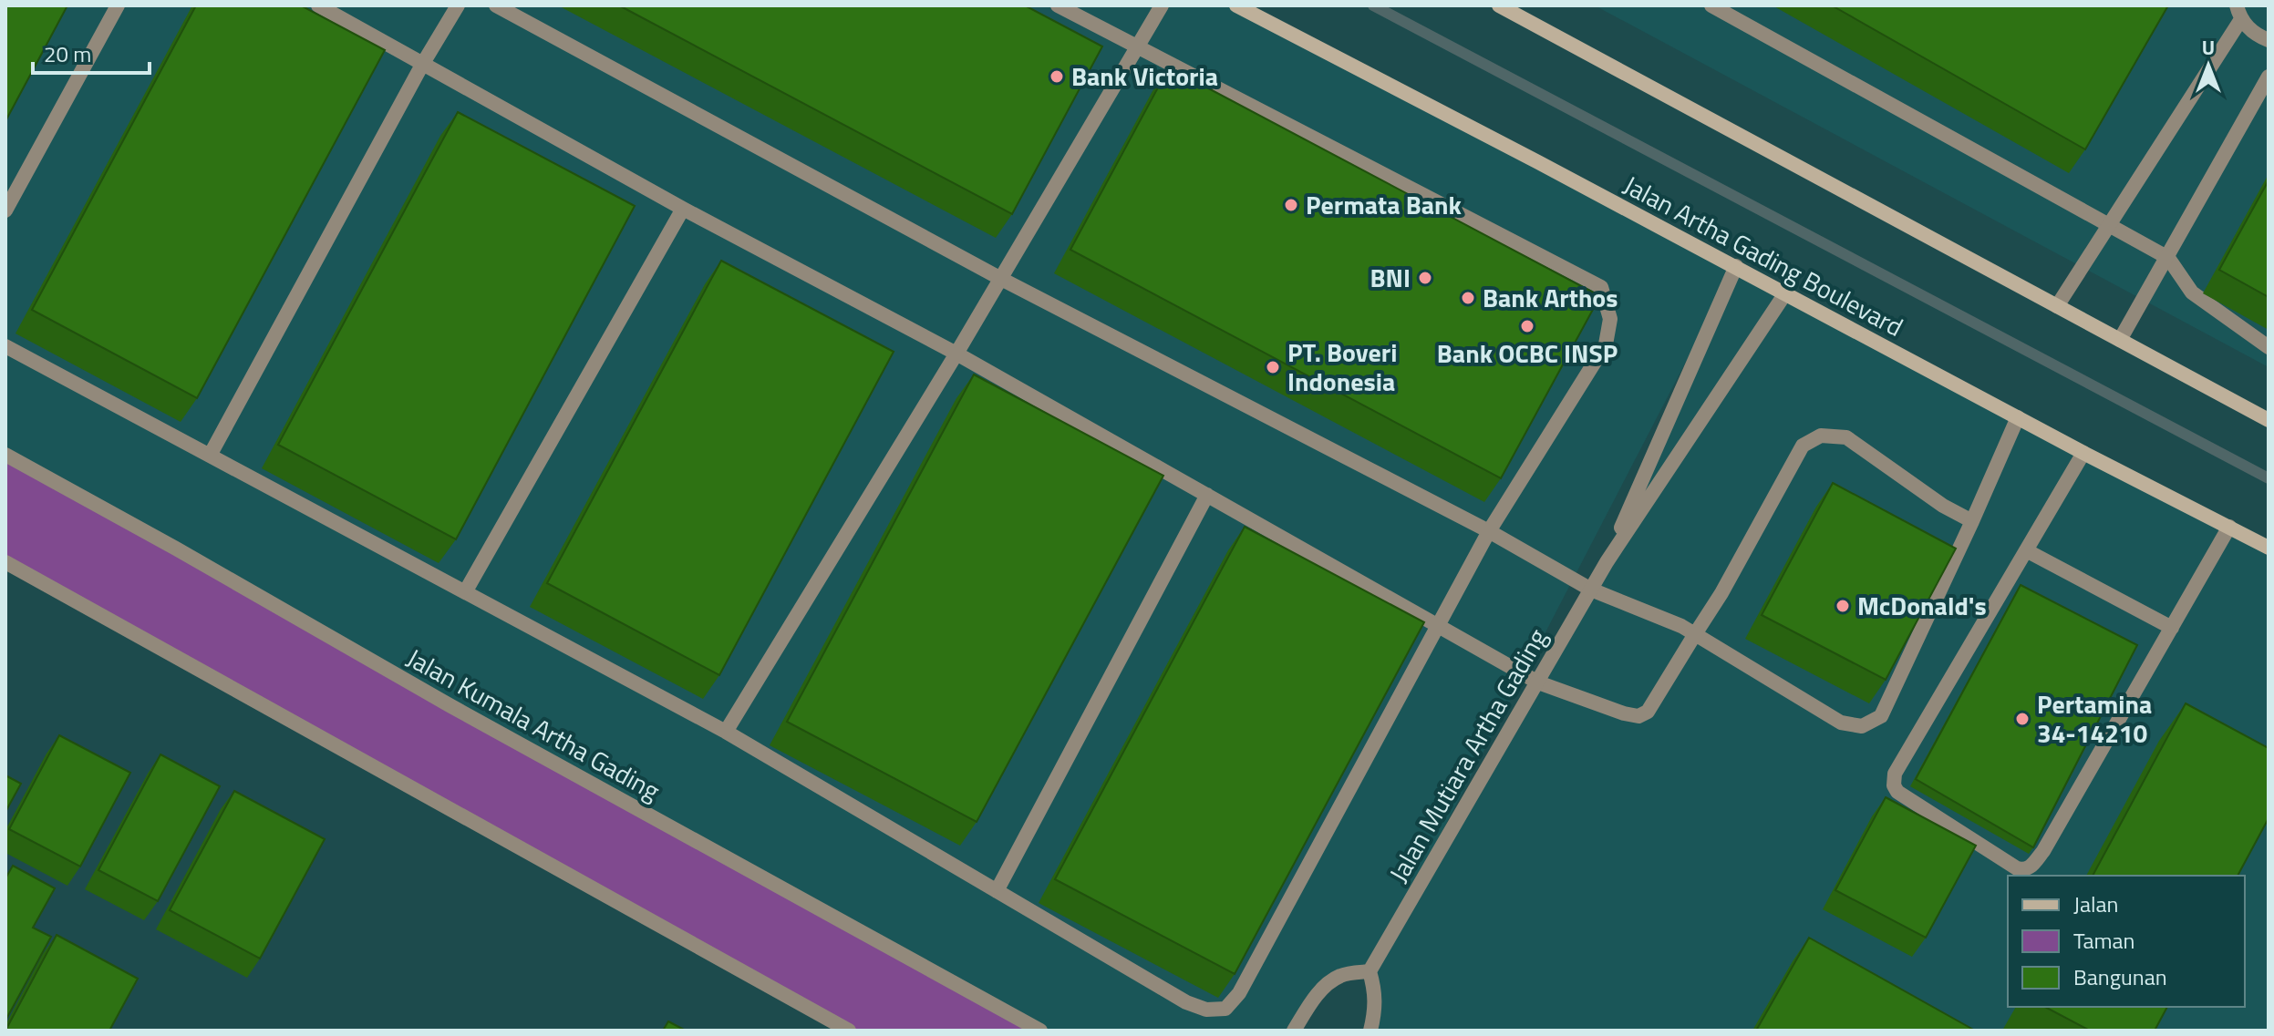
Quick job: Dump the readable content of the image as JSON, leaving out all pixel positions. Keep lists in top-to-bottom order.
{
  "streets": {
    "main road": ["Jalan Artha Gading Boulevard"],
    "street": ["Jalan Kumala Artha Gading", "Jalan Mutiara Artha Gading"]
  },
  "crossings": [
    ["Jalan Artha Gading Boulevard", "Jalan Mutiara Artha Gading"]
  ],
  "places": [
    "Bank Victoria",
    "Permata Bank",
    "BNI",
    "Bank Arthos",
    "Bank OCBC INSP",
    "PT. Boveri Indonesia",
    "McDonald's",
    "Pertamina 34-14210"
  ],
  "legend": ["Jalan", "Taman", "Bangunan"],
  "scale_bar": "20 m",
  "north": "top"
}
